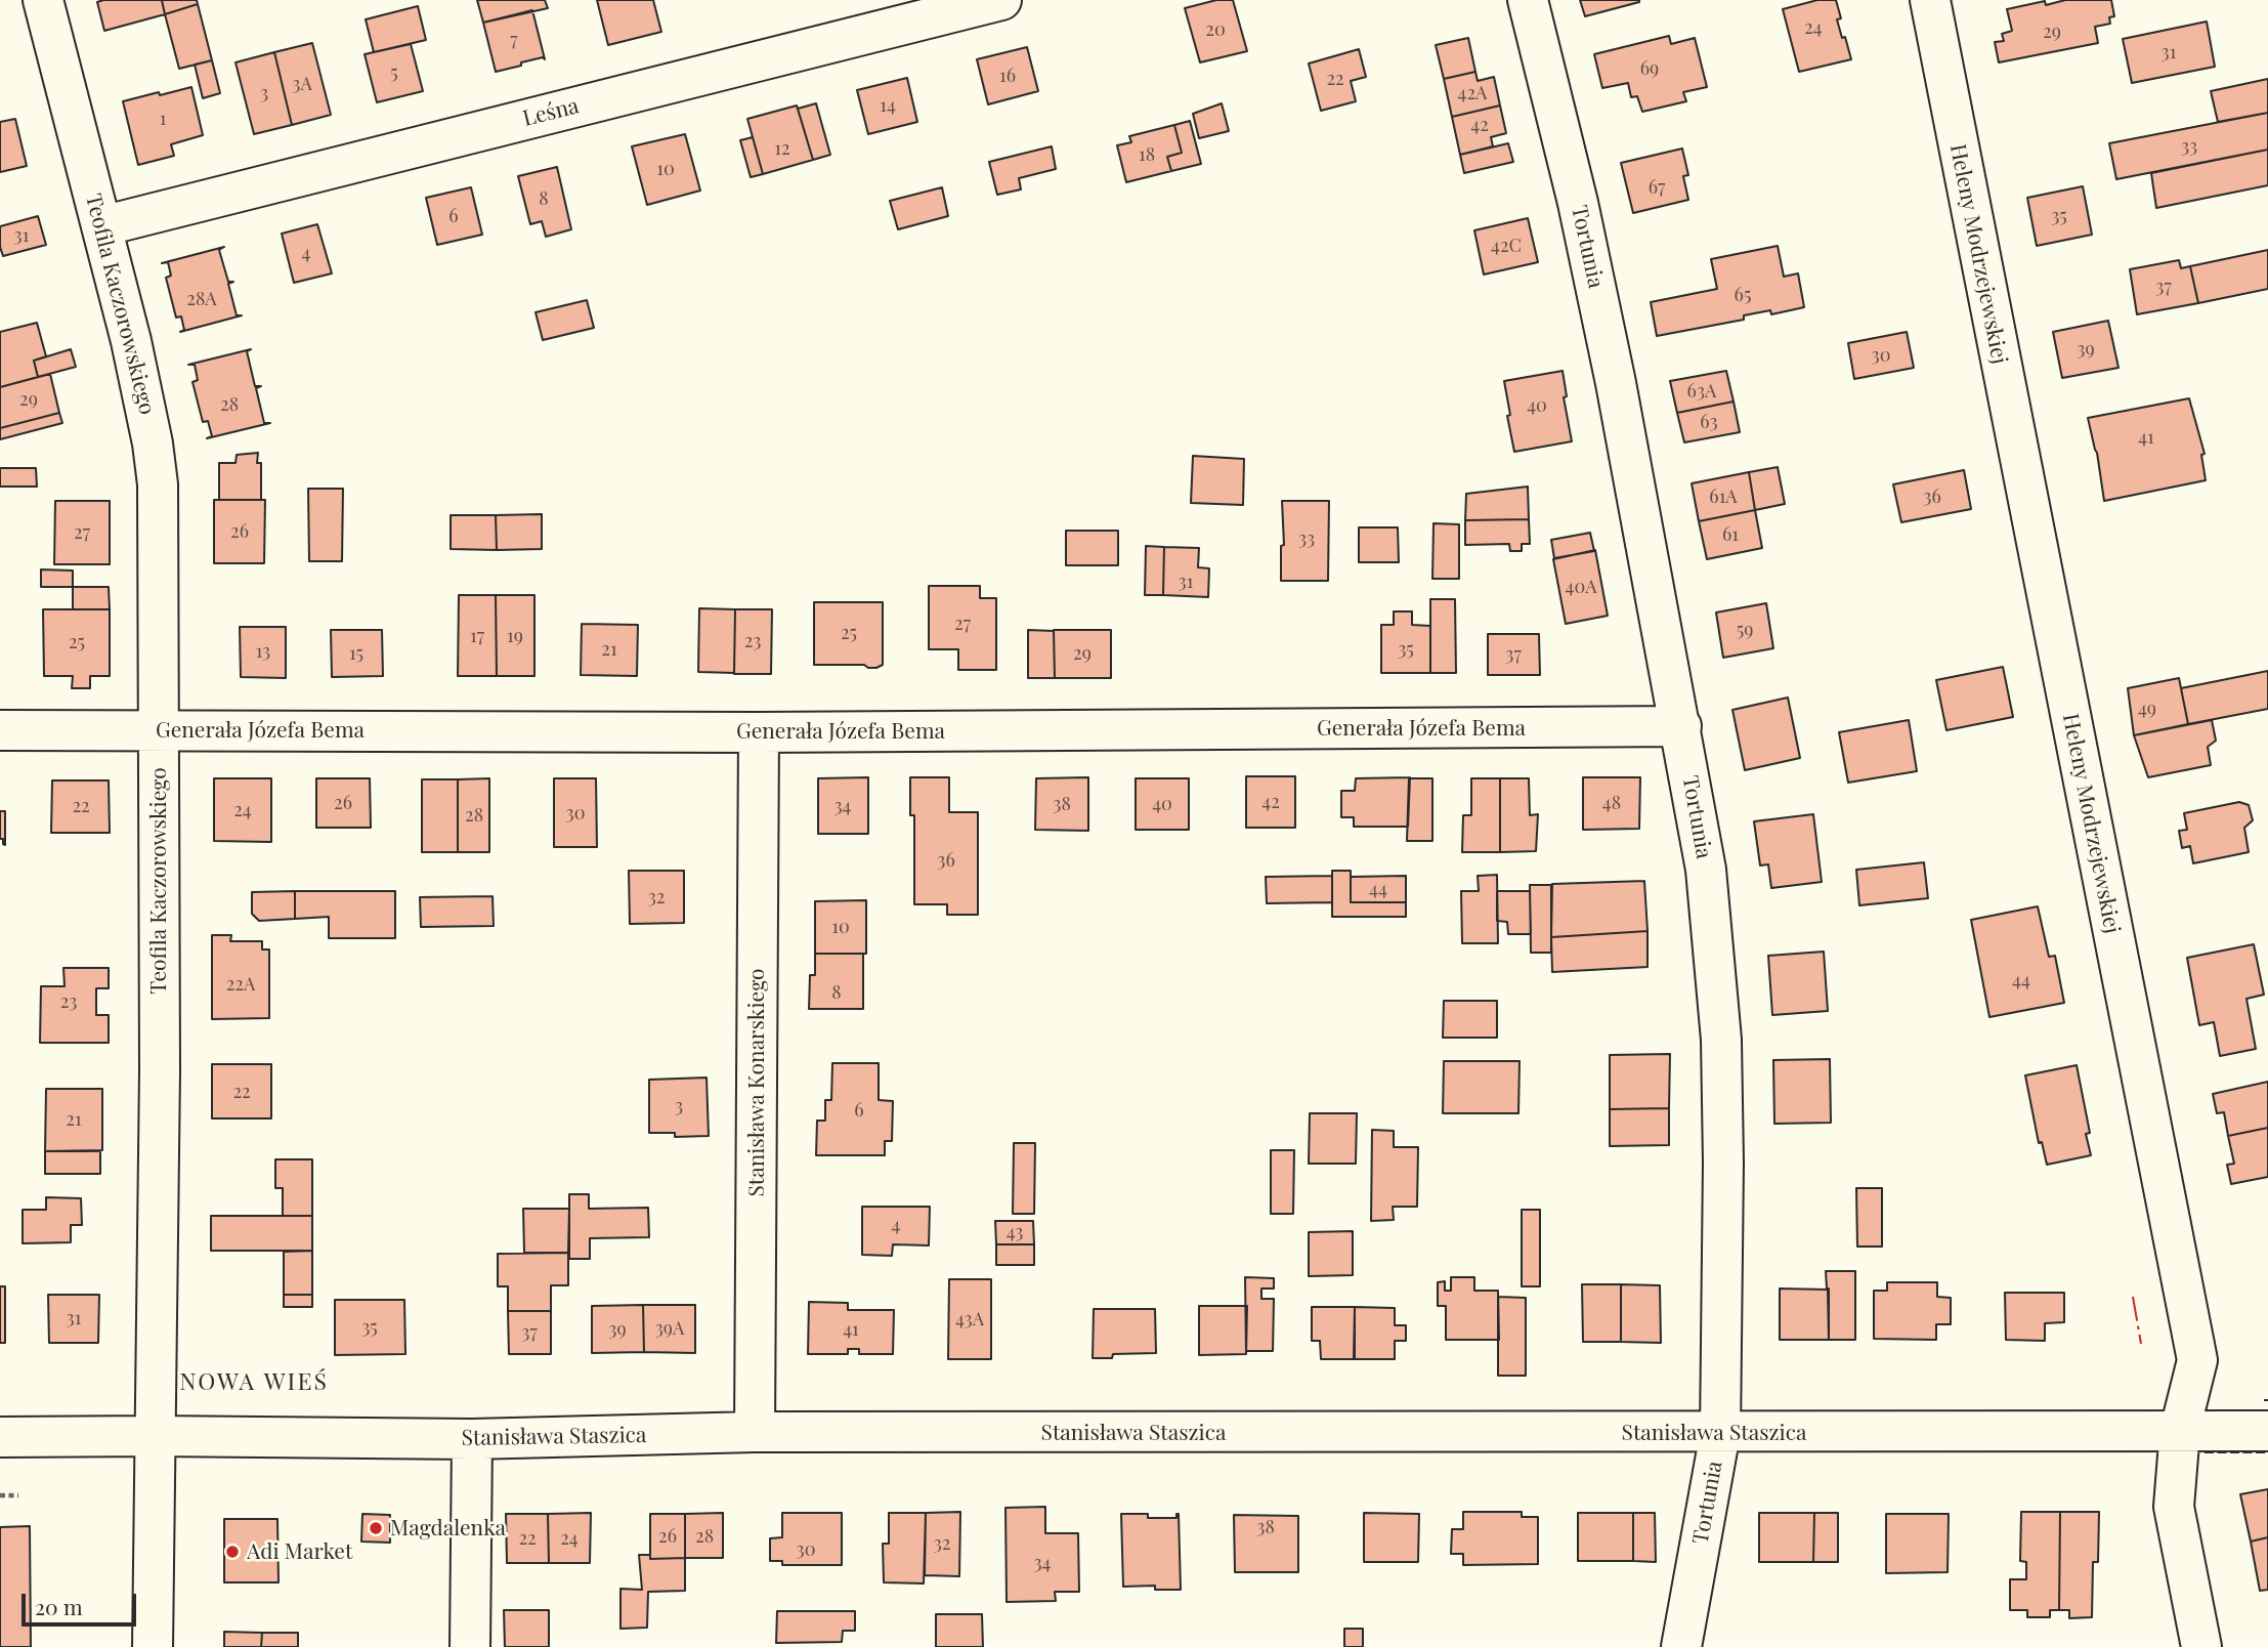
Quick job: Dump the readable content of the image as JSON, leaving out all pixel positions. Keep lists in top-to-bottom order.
{
  "streets": {
    "street": [
      "Leśna",
      "Tortunia",
      "Heleny Modrzejewskiej",
      "Teofila Kaczorowskiego",
      "Generała Józefa Bema",
      "Stanisława Konarskiego",
      "Stanisława Staszica"
    ]
  },
  "crossings": [
    ["Leśna", "Teofila Kaczorowskiego"],
    ["Tortunia", "Generała Józefa Bema"],
    ["Tortunia", "Stanisława Staszica"],
    ["Heleny Modrzejewskiej", "Stanisława Staszica"],
    ["Teofila Kaczorowskiego", "Generała Józefa Bema"],
    ["Teofila Kaczorowskiego", "Stanisława Staszica"],
    ["Generała Józefa Bema", "Stanisława Konarskiego"],
    ["Stanisława Konarskiego", "Stanisława Staszica"]
  ],
  "districts": ["NOWA WIEŚ"],
  "places": ["Magdalenka", "Adi Market"],
  "house_numbers": [
    "24",
    "20",
    "29",
    "7",
    "31",
    "69",
    "5",
    "16",
    "22",
    "3A",
    "3",
    "42A",
    "14",
    "1",
    "42",
    "33",
    "12",
    "18",
    "10",
    "67",
    "8",
    "6",
    "35",
    "31",
    "42C",
    "4",
    "37",
    "65",
    "28A",
    "39",
    "30",
    "63A",
    "29",
    "28",
    "40",
    "63",
    "41",
    "61A",
    "36",
    "26",
    "27",
    "61",
    "33",
    "31",
    "40A",
    "27",
    "59",
    "25",
    "17",
    "19",
    "23",
    "25",
    "21",
    "35",
    "13",
    "15",
    "29",
    "37",
    "49",
    "42",
    "26",
    "48",
    "38",
    "40",
    "22",
    "34",
    "24",
    "30",
    "28",
    "36",
    "44",
    "32",
    "10",
    "44",
    "22A",
    "8",
    "23",
    "22",
    "3",
    "6",
    "21",
    "4",
    "43",
    "31",
    "43A",
    "35",
    "39A",
    "39",
    "41",
    "37",
    "38",
    "26",
    "28",
    "22",
    "24",
    "32",
    "30",
    "34"
  ],
  "scale_bar": "20 m"
}
